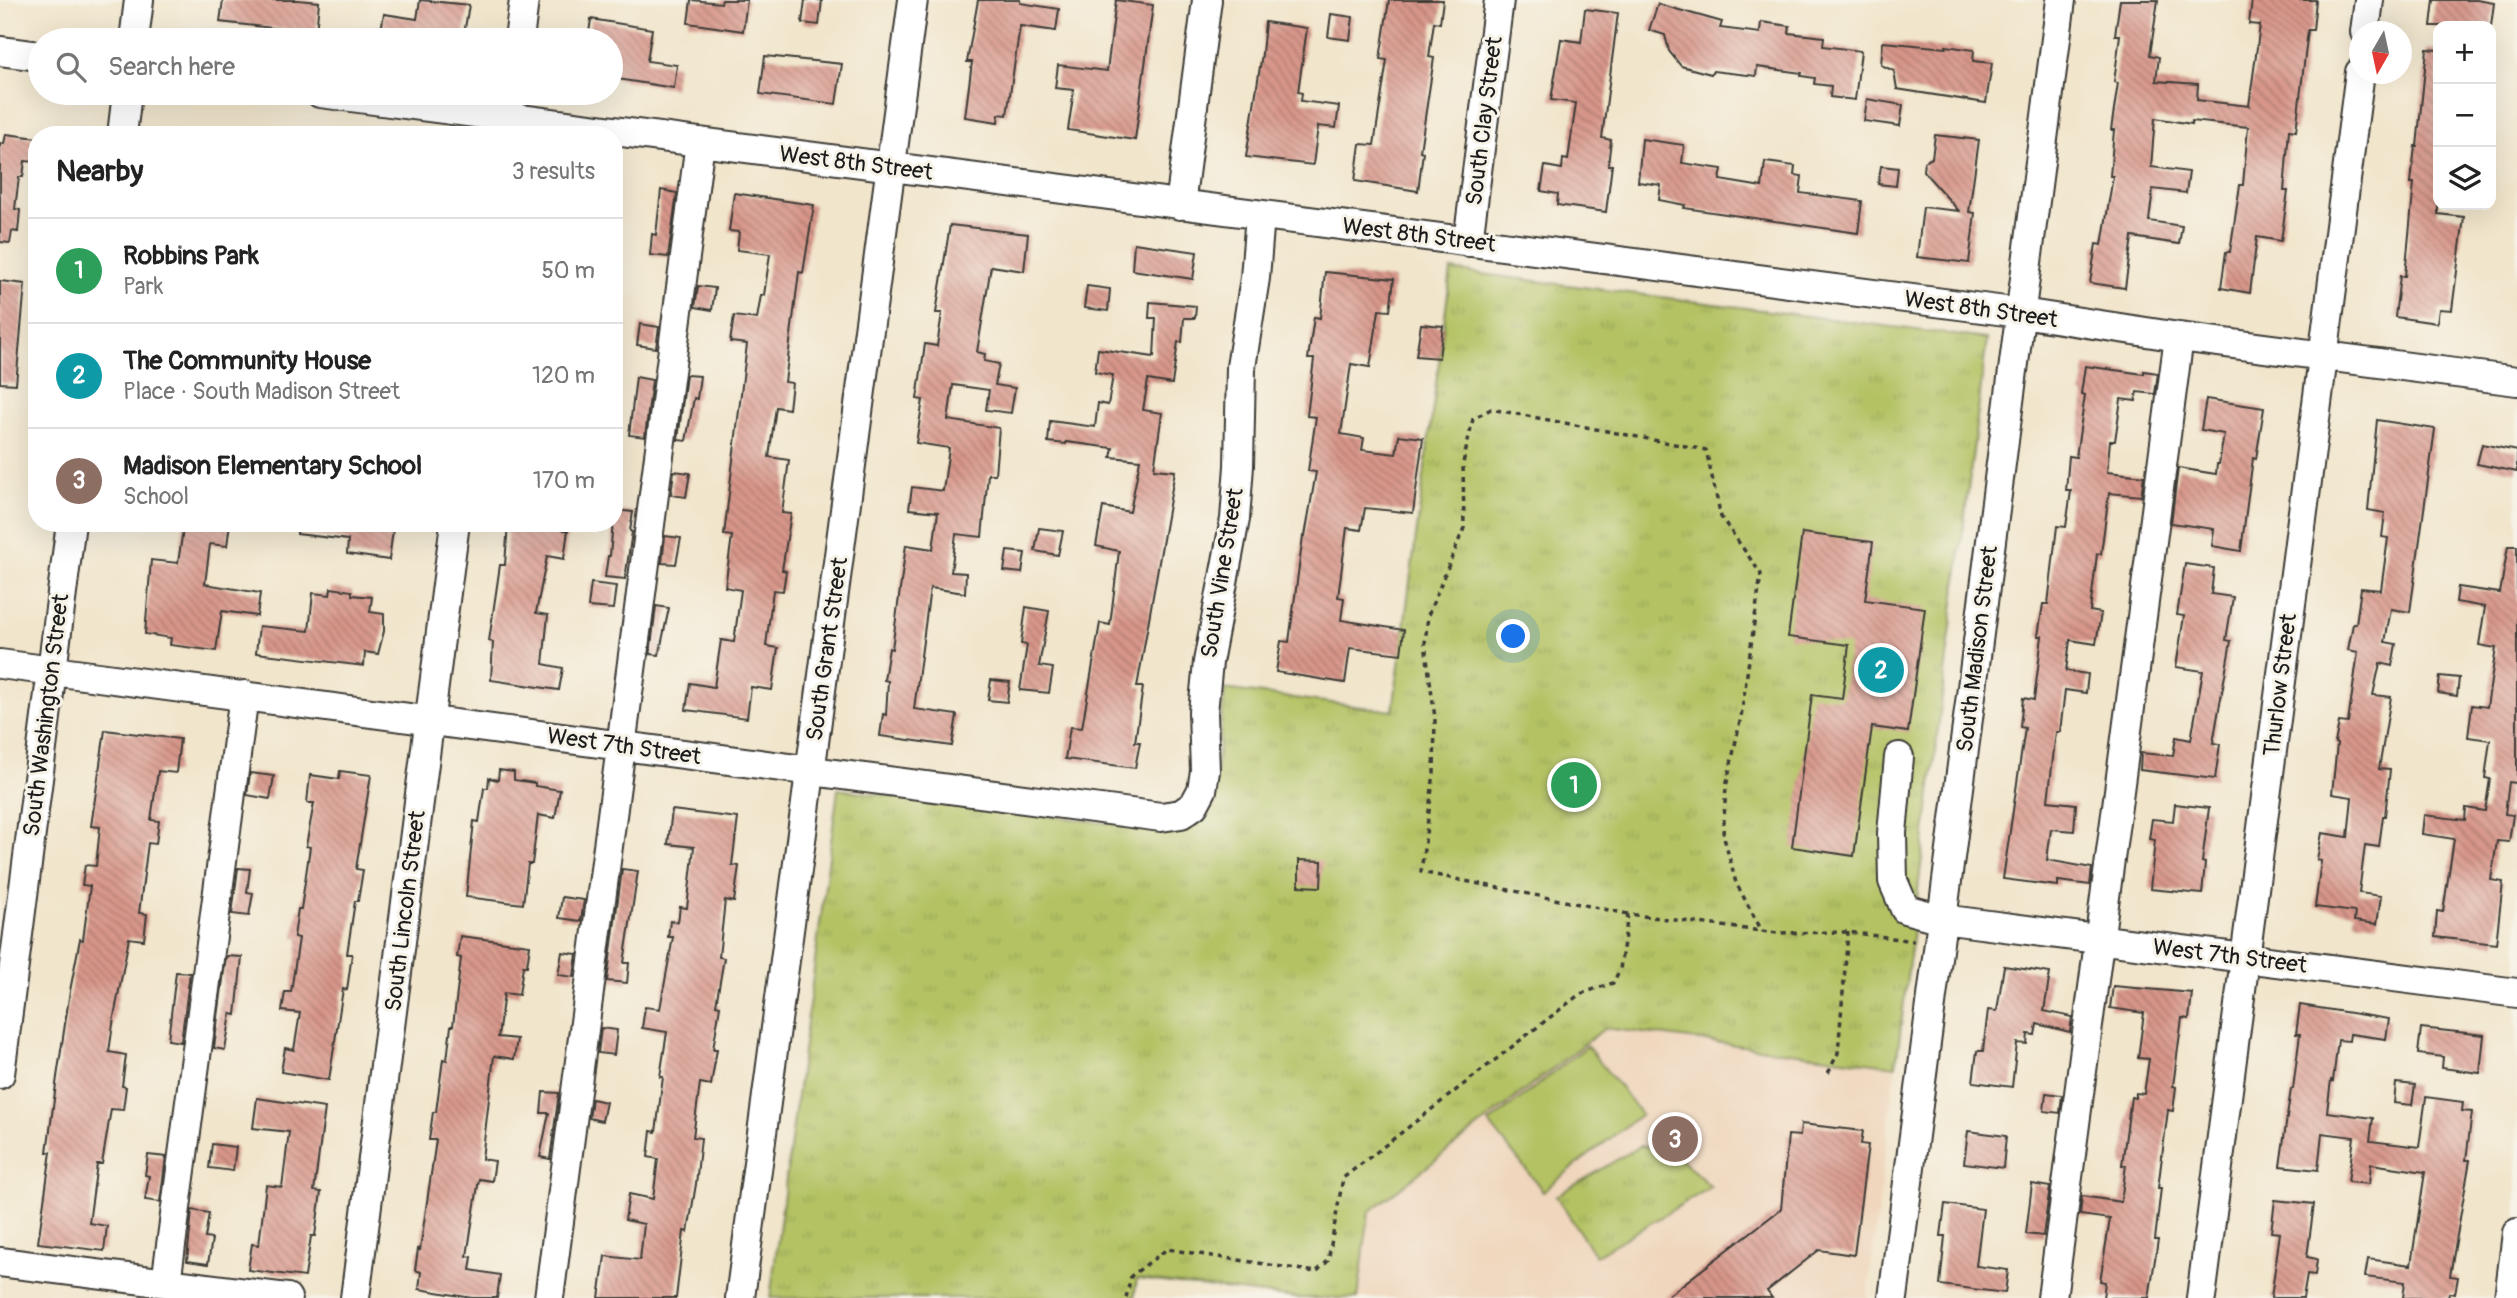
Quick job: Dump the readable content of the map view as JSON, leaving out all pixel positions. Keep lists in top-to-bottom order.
{
  "streets": {
    "street": [
      "South Clay Street",
      "West 8th Street",
      "South Vine Street",
      "South Grant Street",
      "South Madison Street",
      "Thurlow Street",
      "South Washington Street",
      "West 7th Street",
      "South Lincoln Street"
    ]
  },
  "crossings": [
    ["South Clay Street", "West 8th Street"],
    ["West 8th Street", "South Vine Street"],
    ["West 8th Street", "South Grant Street"],
    ["West 8th Street", "South Madison Street"],
    ["West 8th Street", "Thurlow Street"],
    ["South Vine Street", "West 7th Street"],
    ["South Grant Street", "West 7th Street"],
    ["South Madison Street", "West 7th Street"],
    ["Thurlow Street", "West 7th Street"],
    ["South Washington Street", "West 7th Street"],
    ["West 7th Street", "South Lincoln Street"]
  ],
  "north": "bottom",
  "page": {
    "map_buttons": ["+", "−"],
    "search": "Search here",
    "heading": ["Nearby", "3 results"],
    "list": [
      {
        "mark": "1",
        "name": "Robbins Park",
        "note": "Park",
        "value": "50 m"
      },
      {
        "mark": "2",
        "name": "The Community House",
        "note": "Place · South Madison Street",
        "value": "120 m"
      },
      {
        "mark": "3",
        "name": "Madison Elementary School",
        "note": "School",
        "value": "170 m"
      }
    ],
    "pins": ["2", "1", "3"]
  }
}
